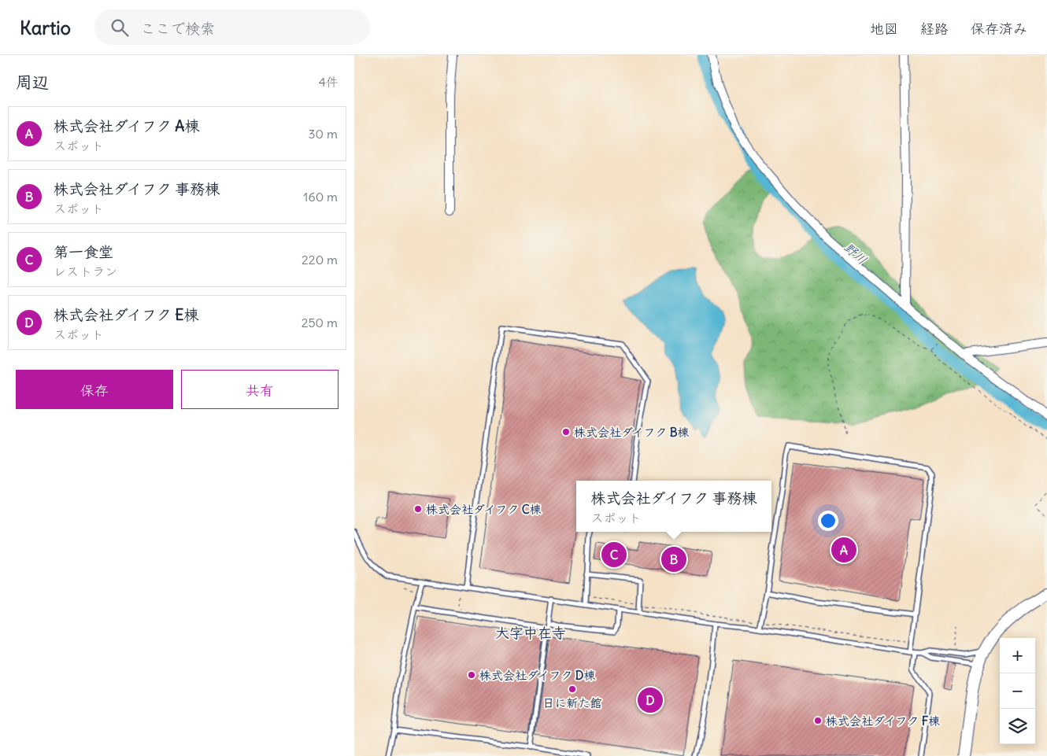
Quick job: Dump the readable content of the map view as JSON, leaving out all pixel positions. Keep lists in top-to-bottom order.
{
  "districts": ["大字中在寺"],
  "water": ["野川"],
  "places": [
    "株式会社ダイフク B棟",
    "株式会社ダイフク C棟",
    "株式会社ダイフク D棟",
    "日に新た館",
    "株式会社ダイフク F棟"
  ],
  "page": {
    "header": "Kartio",
    "search": "ここで検索",
    "nav": ["地図", "経路", "保存済み"],
    "heading": ["周辺", "4件"],
    "list": [
      {
        "mark": "A",
        "name": "株式会社ダイフク A棟",
        "note": "スポット",
        "value": "30 m"
      },
      {
        "mark": "B",
        "name": "株式会社ダイフク 事務棟",
        "note": "スポット",
        "value": "160 m"
      },
      {
        "mark": "C",
        "name": "第一食堂",
        "note": "レストラン",
        "value": "220 m"
      },
      {
        "mark": "D",
        "name": "株式会社ダイフク E棟",
        "note": "スポット",
        "value": "250 m"
      }
    ],
    "buttons": ["保存", "共有"],
    "popup": ["株式会社ダイフク 事務棟", "スポット"],
    "pins": [
      "A",
      "C",
      "B",
      "D"
    ],
    "map_buttons": ["+", "−"]
  }
}
